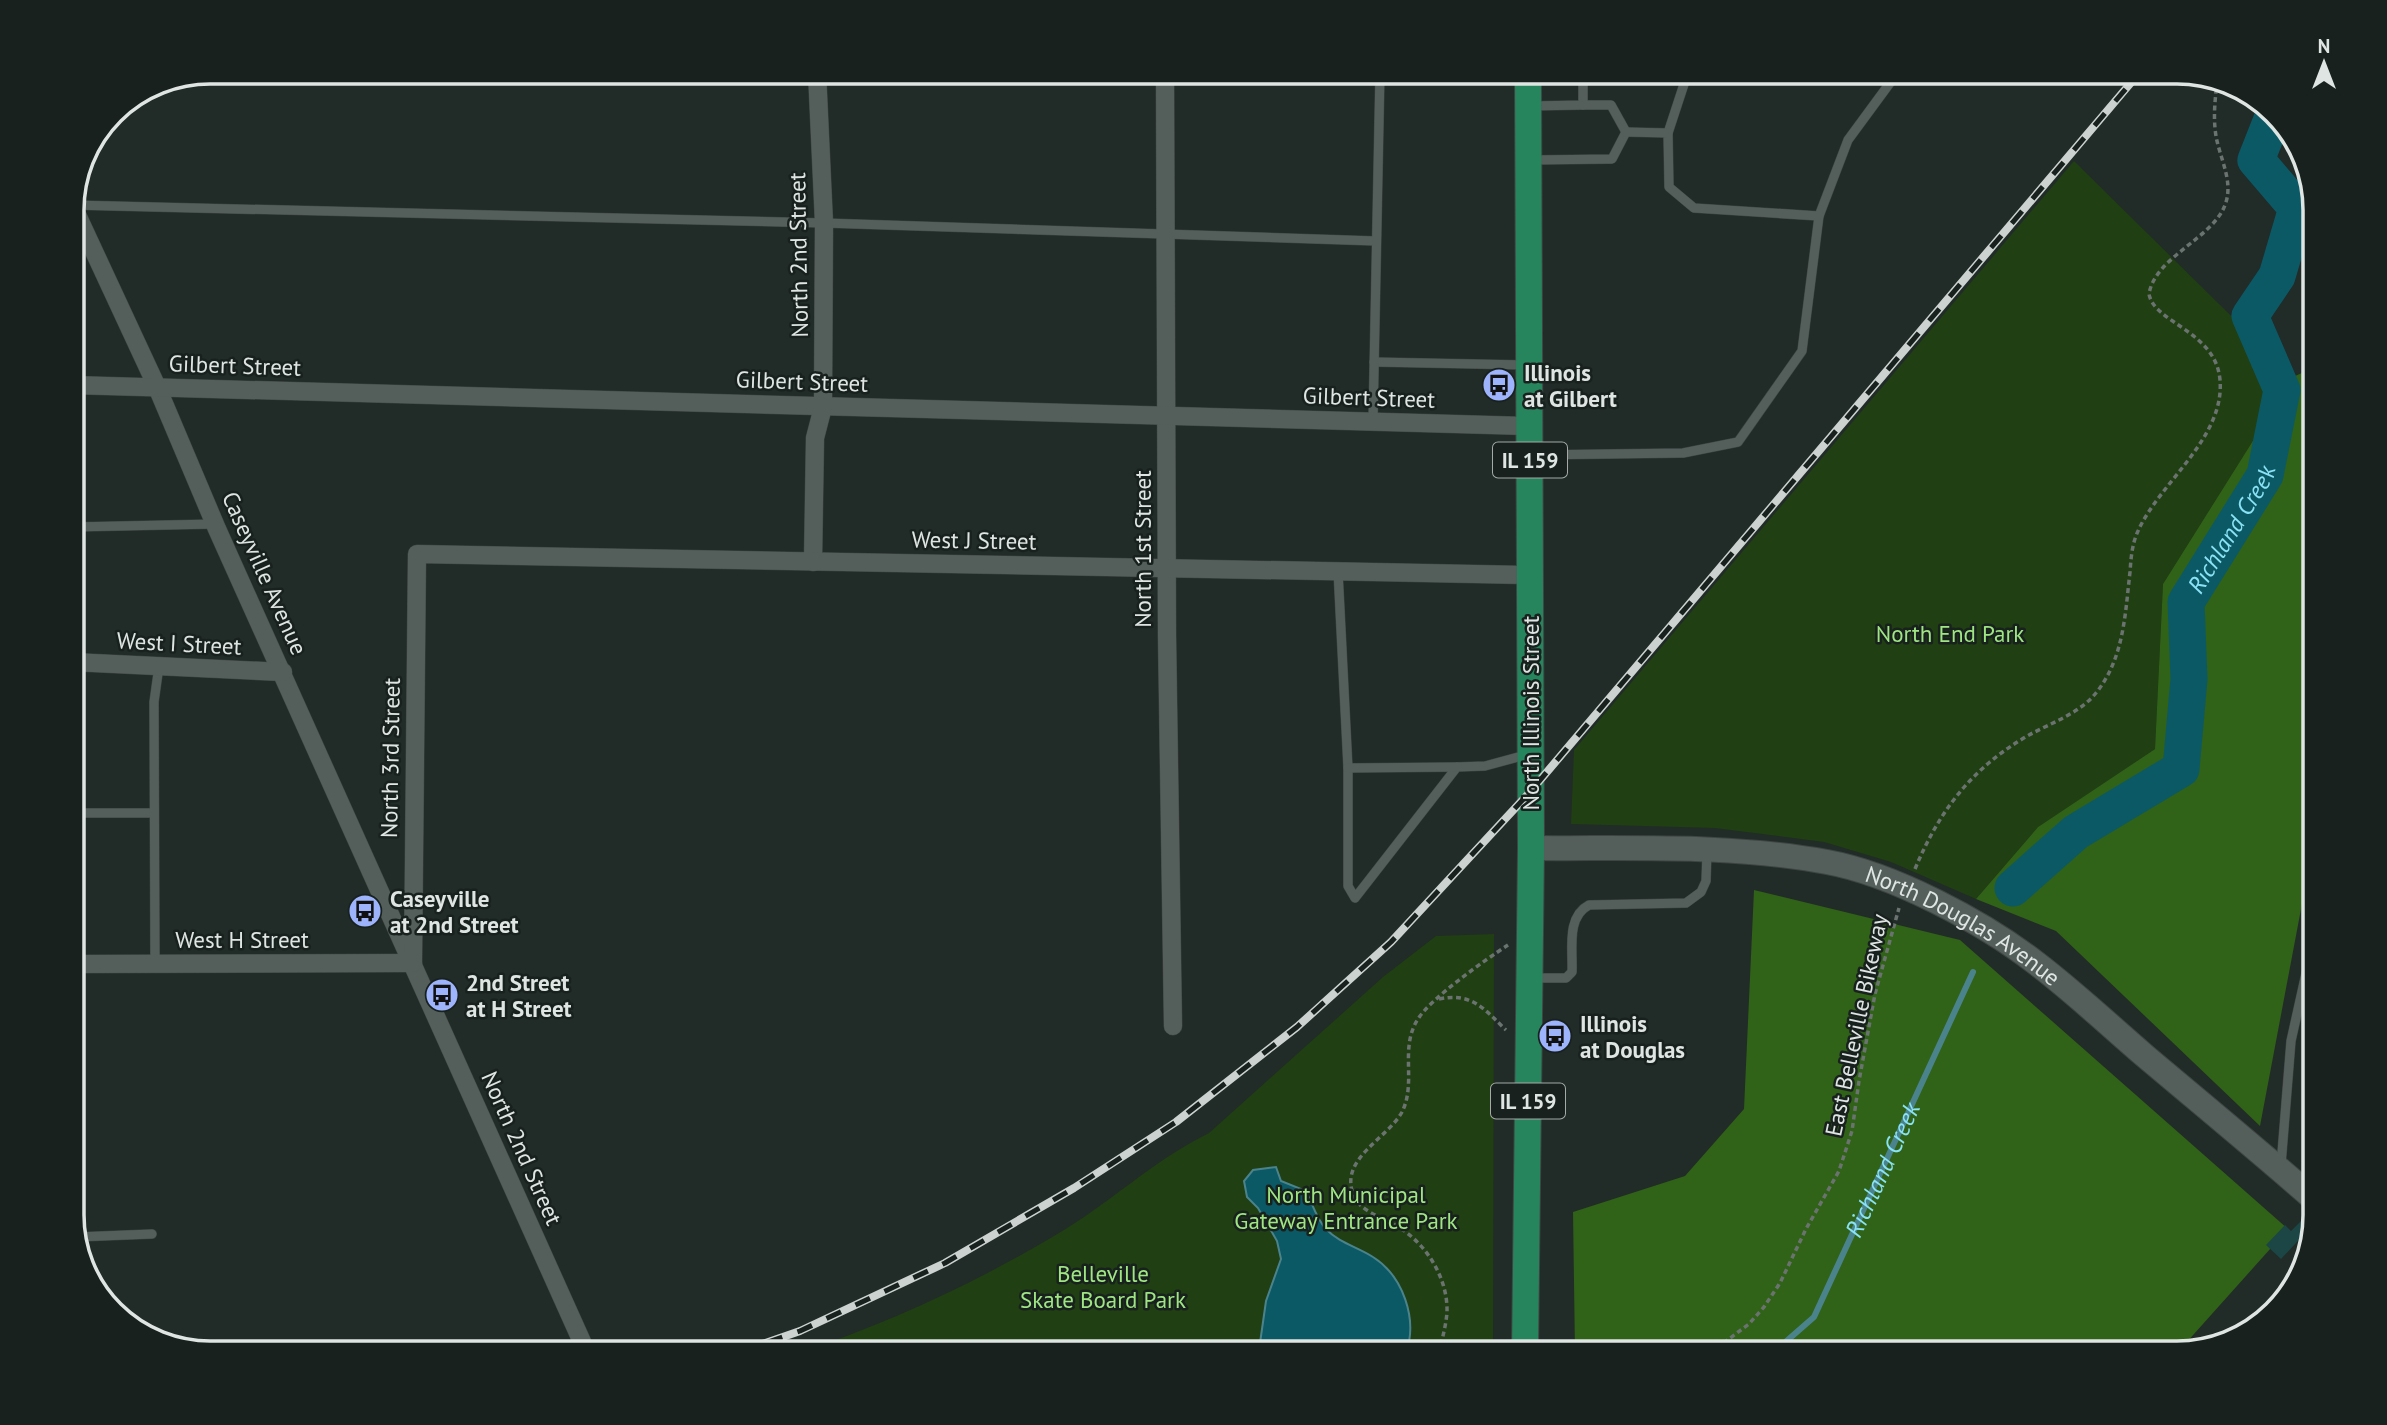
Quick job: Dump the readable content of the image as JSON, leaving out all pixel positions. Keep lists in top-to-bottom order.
{
  "streets": {
    "main road": ["IL 159", "North Illinois Street"],
    "street": [
      "North 2nd Street",
      "Gilbert Street",
      "West J Street",
      "North 1st Street",
      "Caseyville Avenue",
      "West I Street",
      "North 3rd Street",
      "North Douglas Avenue",
      "West H Street"
    ],
    "path": ["East Belleville Bikeway"]
  },
  "crossings": [
    ["North 2nd Street", "Gilbert Street"],
    ["North 2nd Street", "West J Street"],
    ["North 2nd Street", "Caseyville Avenue"],
    ["North 2nd Street", "North 3rd Street"],
    ["North 2nd Street", "West H Street"],
    ["Gilbert Street", "North 1st Street"],
    ["Gilbert Street", "Caseyville Avenue"],
    ["Gilbert Street", "North Illinois Street"],
    ["West J Street", "North 1st Street"],
    ["West J Street", "North Illinois Street"],
    ["West J Street", "North 3rd Street"],
    ["Caseyville Avenue", "West I Street"],
    ["Caseyville Avenue", "North 3rd Street"],
    ["Caseyville Avenue", "West H Street"],
    ["North Illinois Street", "North Douglas Avenue"],
    ["North 3rd Street", "West H Street"],
    ["North Douglas Avenue", "East Belleville Bikeway"]
  ],
  "water": ["Richland Creek"],
  "parks": ["North End Park", "North Municipal Gateway Entrance Park", "Belleville Skate Board Park"],
  "places": {
    "bus stop": [
      "Illinois at Gilbert",
      "Caseyville at 2nd Street",
      "2nd Street at H Street",
      "Illinois at Douglas"
    ]
  },
  "north": "top"
}
